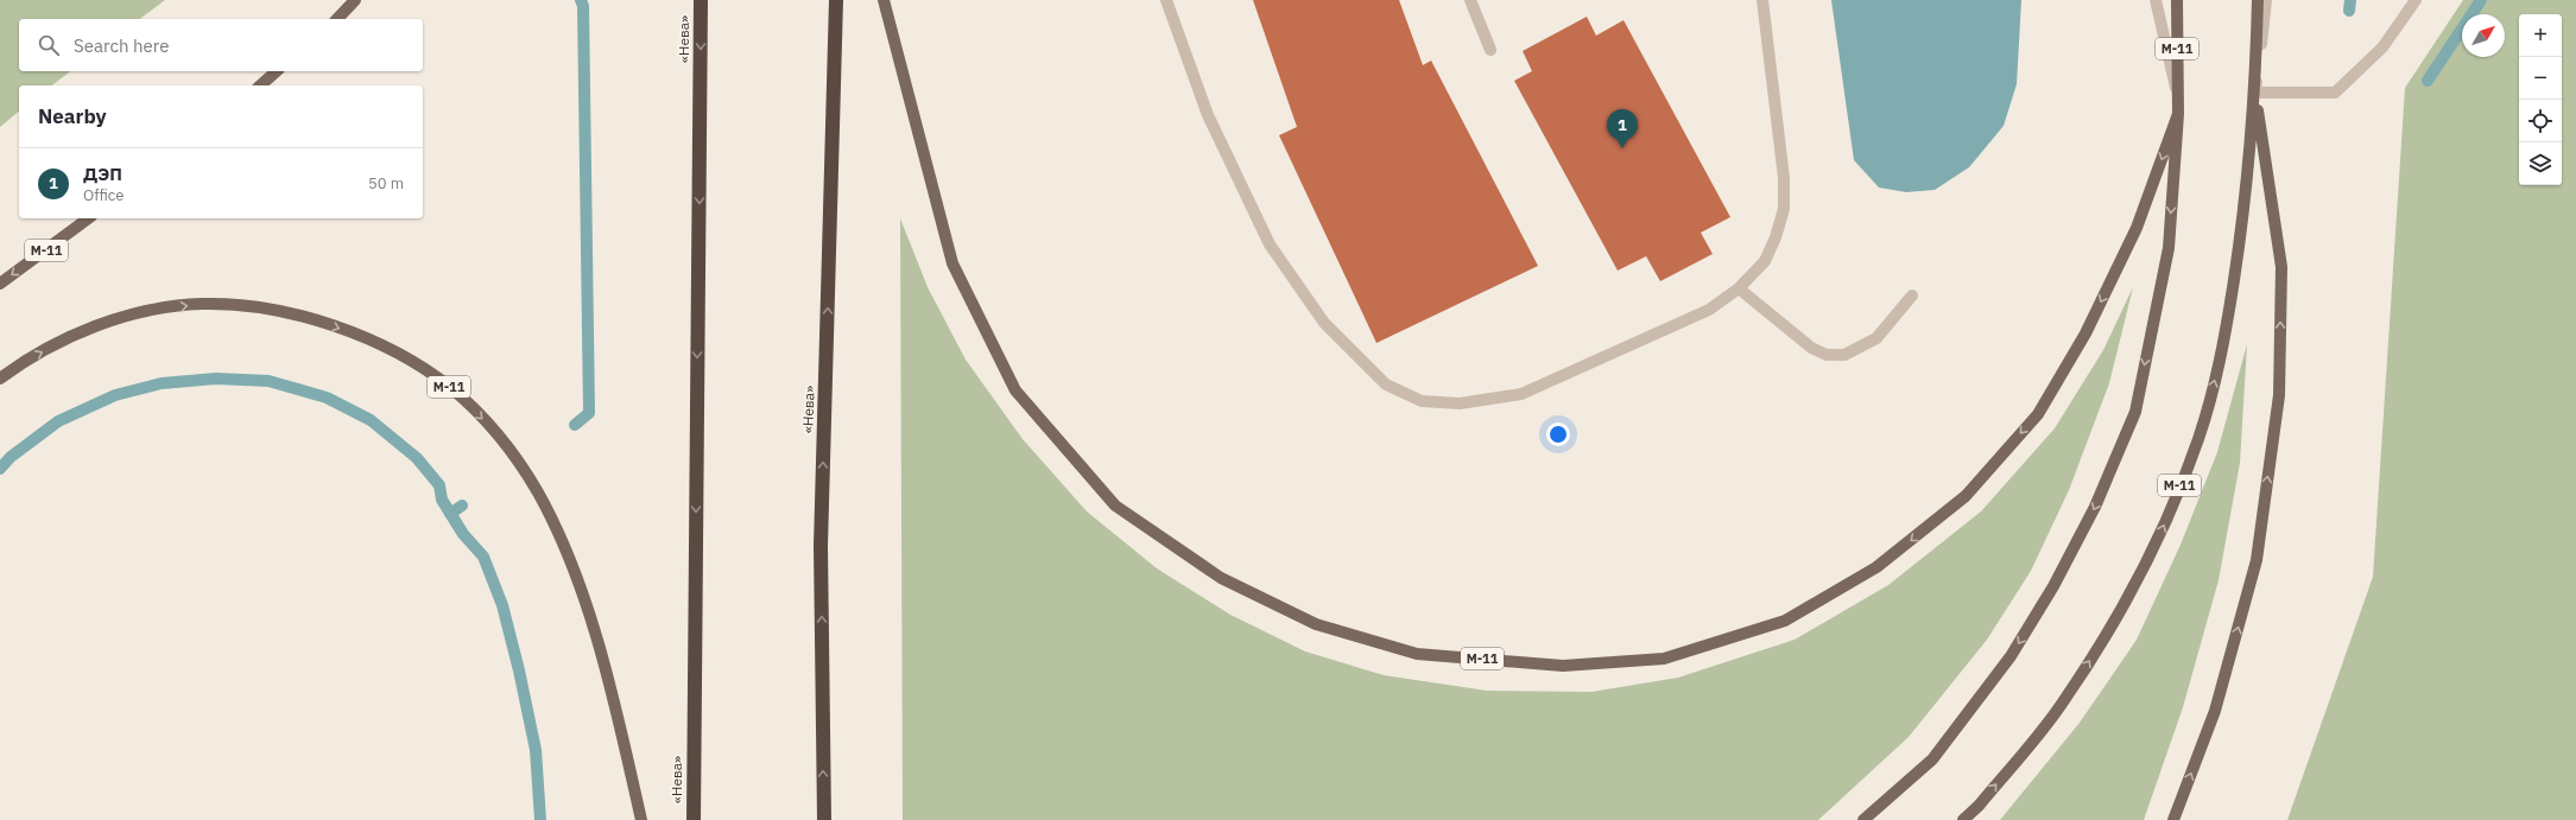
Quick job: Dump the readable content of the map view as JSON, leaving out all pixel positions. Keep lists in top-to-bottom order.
{
  "streets": {
    "highway": ["«Нева»"],
    "main road": ["М-11"]
  },
  "north": "top right",
  "page": {
    "map_buttons": ["+", "−"],
    "search": "Search here",
    "heading": "Nearby",
    "pins": "1",
    "list": [
      {
        "mark": "1",
        "name": "ДЭП",
        "note": "Office",
        "value": "50 m"
      }
    ]
  }
}
